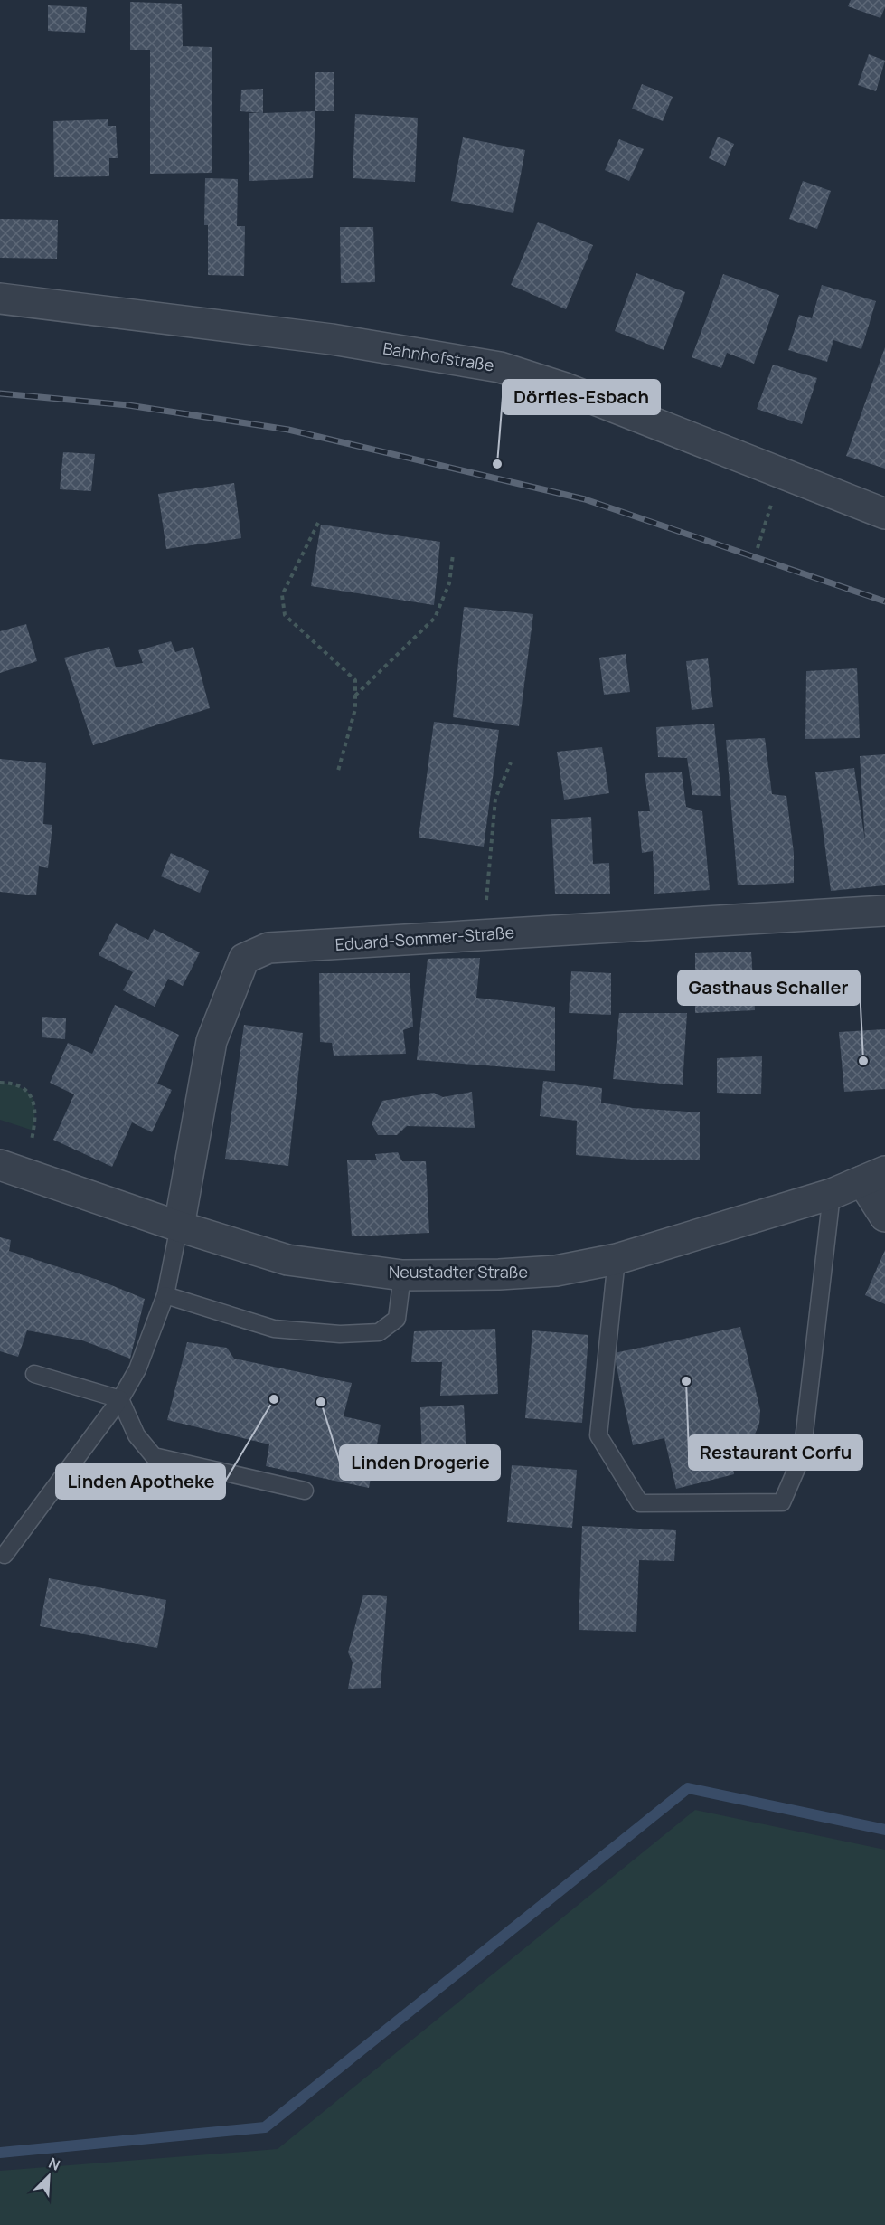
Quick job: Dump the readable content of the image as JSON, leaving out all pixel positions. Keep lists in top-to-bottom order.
{
  "streets": {
    "street": ["Bahnhofstraße", "Eduard-Sommer-Straße", "Neustadter Straße"]
  },
  "crossings": [
    ["Eduard-Sommer-Straße", "Neustadter Straße"]
  ],
  "places": [
    "Dörfles-Esbach",
    "Gasthaus Schaller",
    "Restaurant Corfu",
    "Linden Apotheke",
    "Linden Drogerie"
  ],
  "north": "top right"
}
